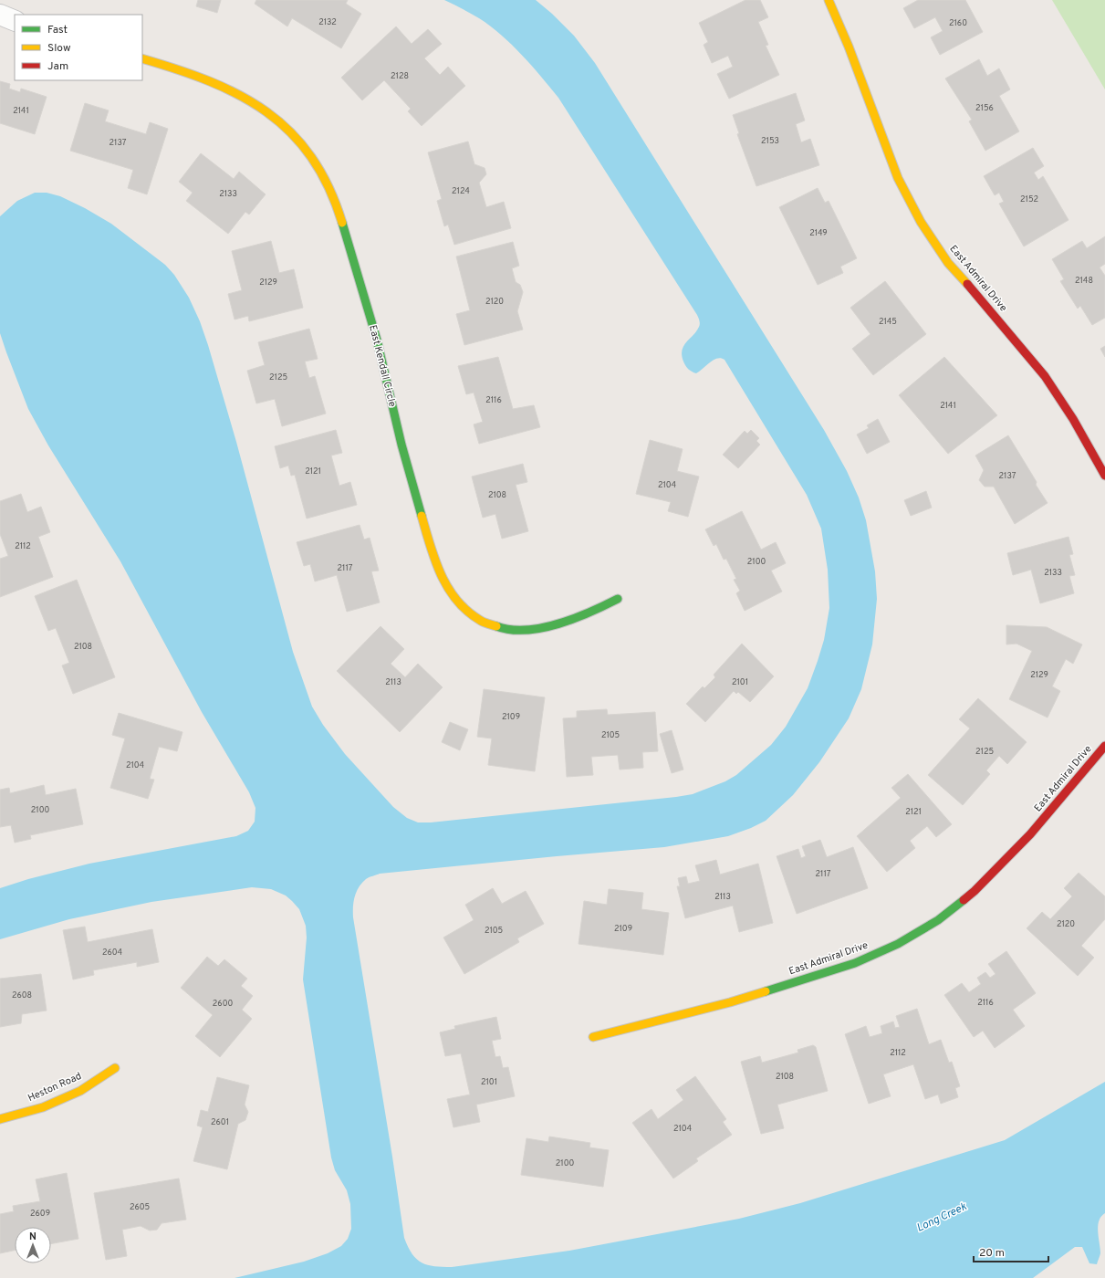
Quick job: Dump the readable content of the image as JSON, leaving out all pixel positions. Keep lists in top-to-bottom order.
{
  "streets": {
    "street": ["East Admiral Drive", "East Kendall Circle", "Heston Road"]
  },
  "water": ["Long Creek"],
  "house_numbers": [
    "2132",
    "2160",
    "2128",
    "2156",
    "2141",
    "2153",
    "2137",
    "2124",
    "2133",
    "2152",
    "2149",
    "2148",
    "2129",
    "2120",
    "2145",
    "2125",
    "2116",
    "2141",
    "2121",
    "2137",
    "2104",
    "2108",
    "2112",
    "2100",
    "2117",
    "2133",
    "2108",
    "2129",
    "2113",
    "2101",
    "2109",
    "2105",
    "2125",
    "2104",
    "2100",
    "2121",
    "2117",
    "2113",
    "2120",
    "2109",
    "2105",
    "2604",
    "2608",
    "2116",
    "2600",
    "2112",
    "2108",
    "2101",
    "2601",
    "2104",
    "2100",
    "2605",
    "2609"
  ],
  "legend": ["Fast", "Slow", "Jam"],
  "scale_bar": "20 m",
  "north": "top"
}
